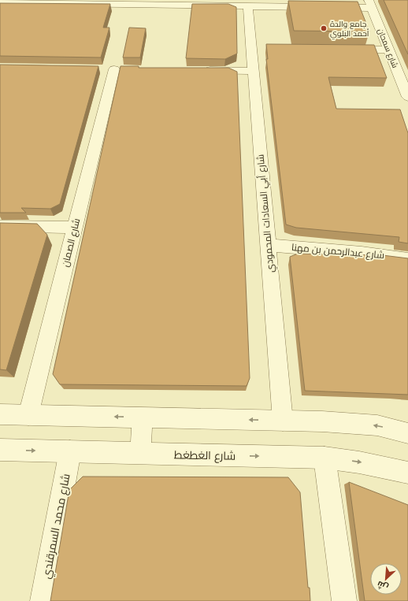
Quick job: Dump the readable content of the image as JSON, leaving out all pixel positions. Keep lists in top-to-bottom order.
{
  "streets": {
    "street": [
      "شارع سمحان",
      "شارع أبي السعادات المحمودي",
      "شارع الصمان",
      "شارع عبدالرحمن بن مهنا",
      "شارع الغطغط",
      "شارع محمد السمرقندي"
    ]
  },
  "crossings": [
    ["شارع أبي السعادات المحمودي", "شارع عبدالرحمن بن مهنا"],
    ["شارع الغطغط", "شارع محمد السمرقندي"]
  ],
  "places": ["جامع والدة أحمد البلوي"],
  "north": "bottom left"
}
